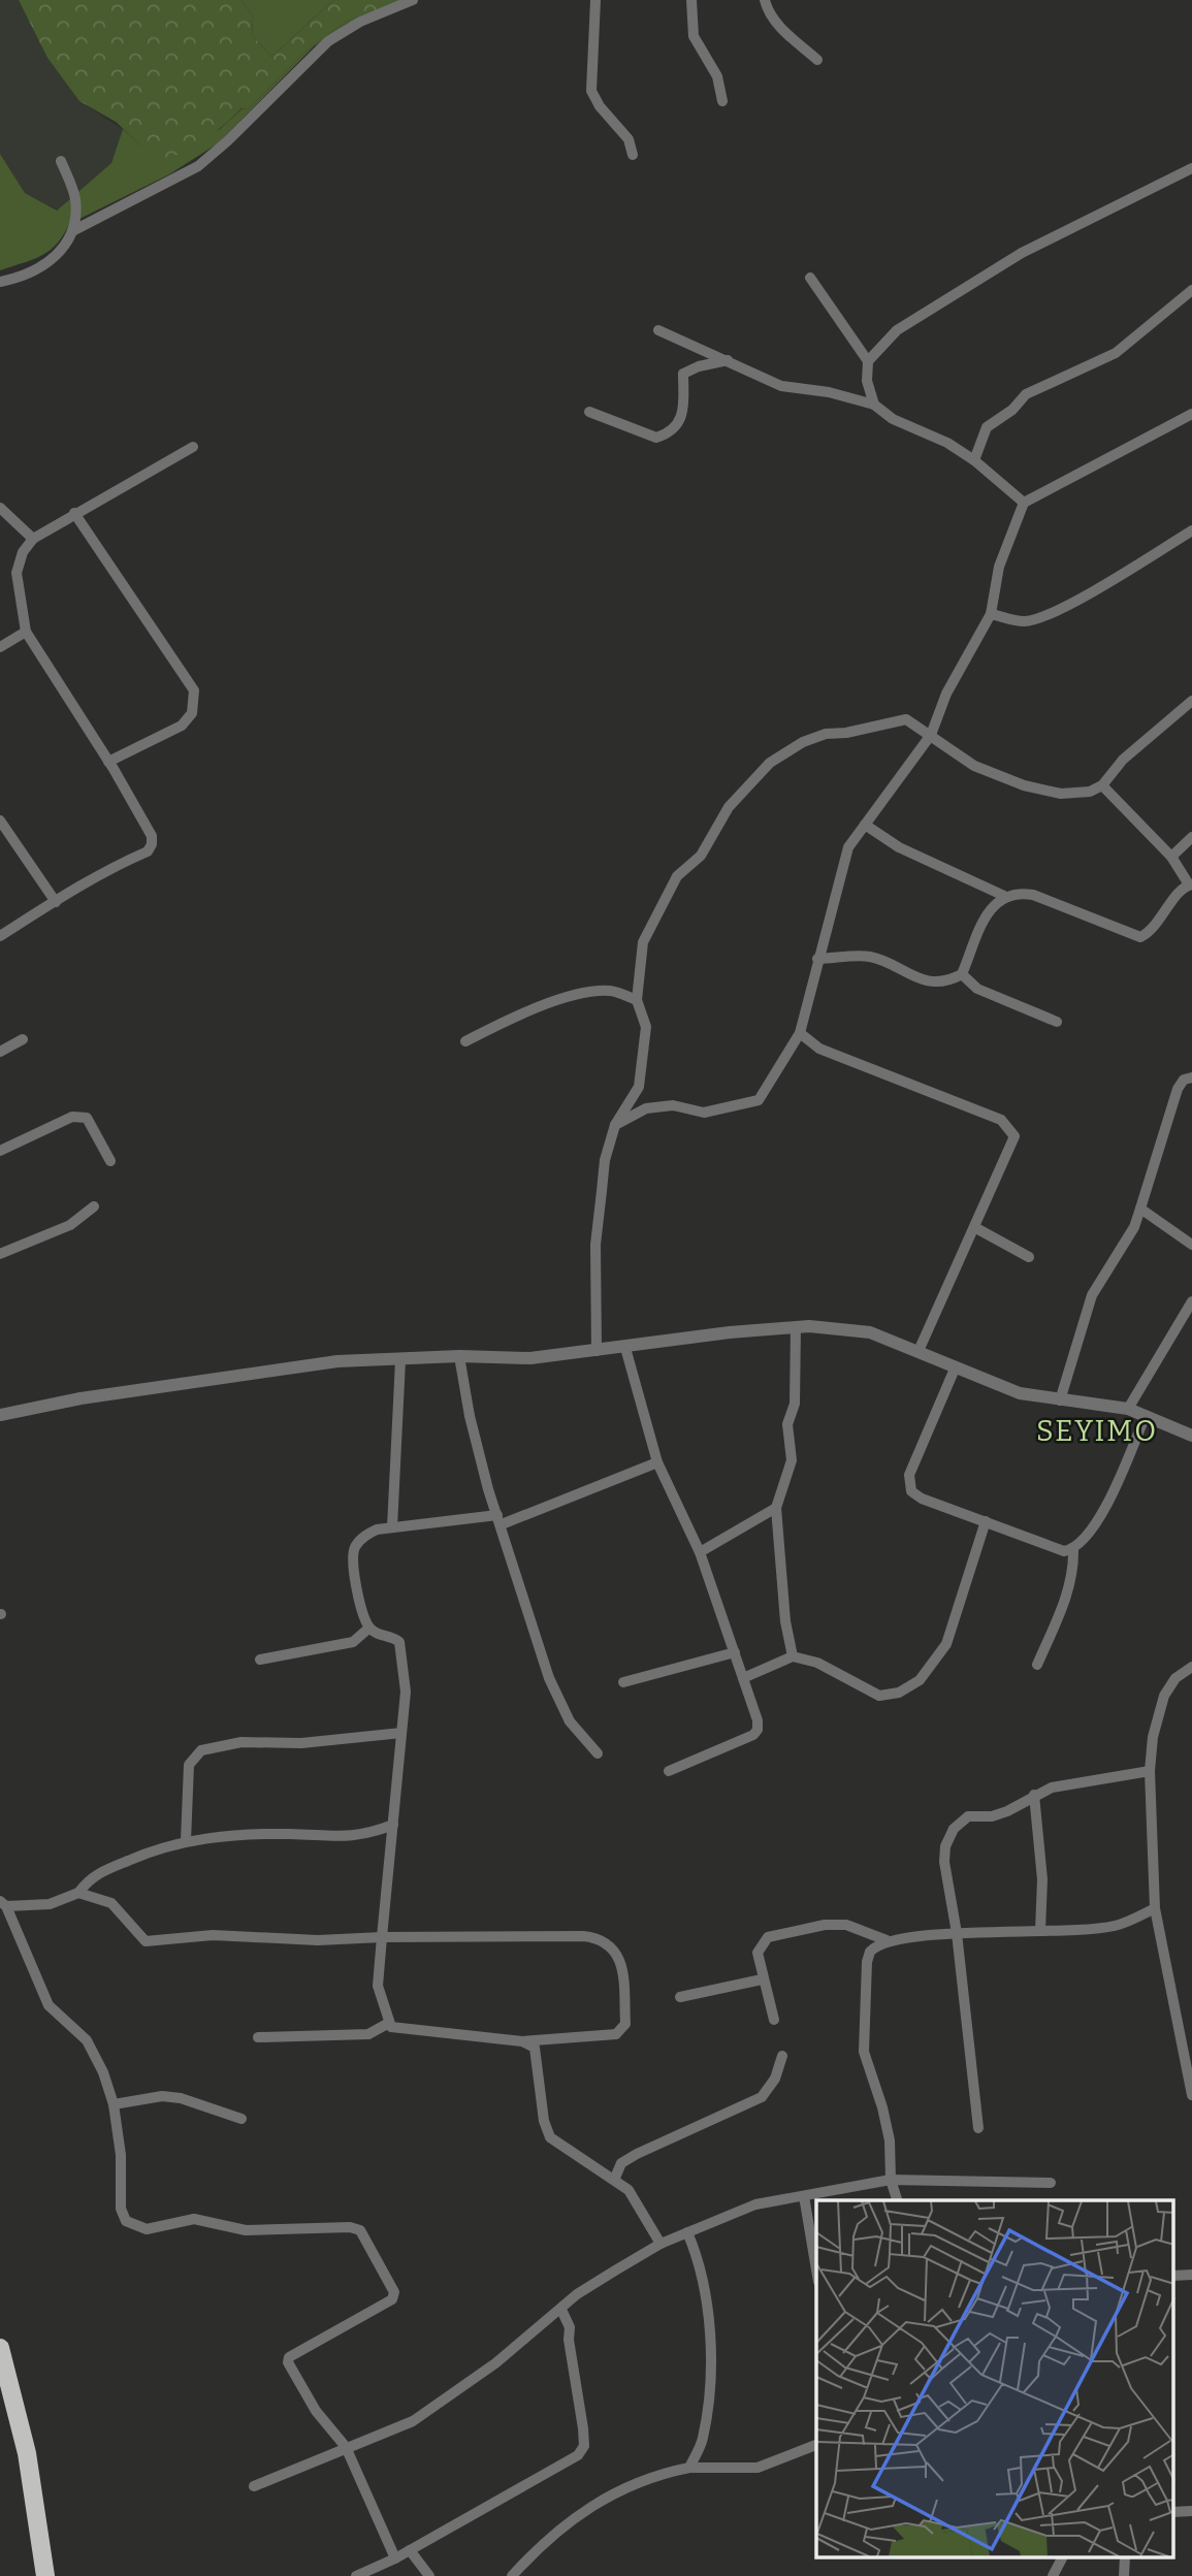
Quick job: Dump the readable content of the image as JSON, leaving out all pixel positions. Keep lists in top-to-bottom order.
{
  "districts": ["SEYIMO"]
}
